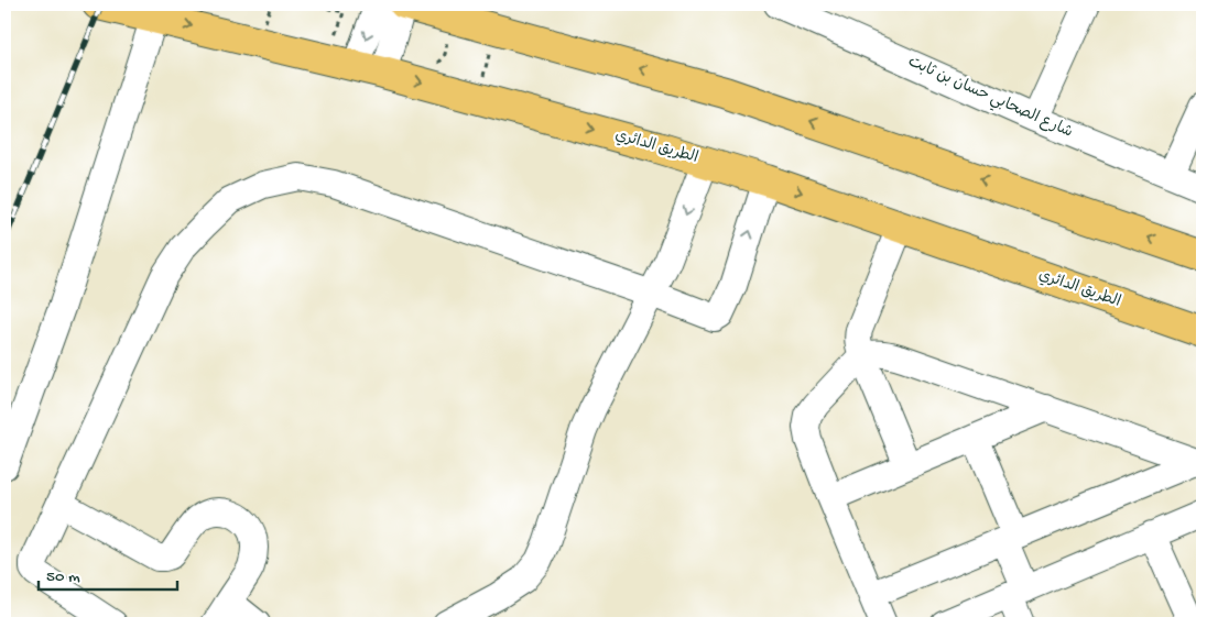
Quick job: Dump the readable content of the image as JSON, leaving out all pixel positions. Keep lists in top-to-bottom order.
{
  "streets": {
    "main road": ["الطريق الدائري"],
    "street": ["شارع الصحابي حسان بن ثابت"]
  },
  "scale_bar": "50 m"
}
